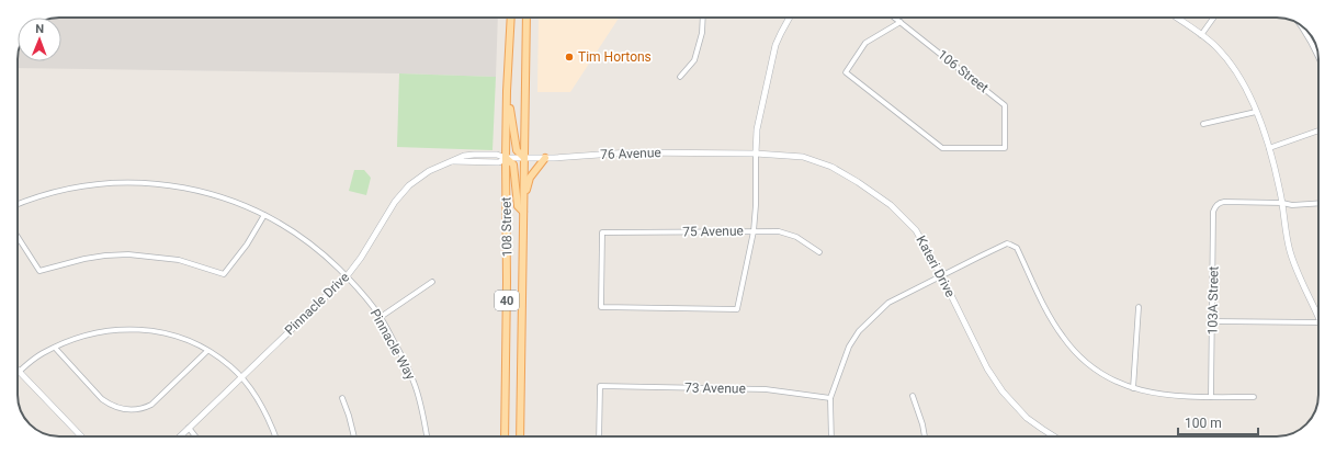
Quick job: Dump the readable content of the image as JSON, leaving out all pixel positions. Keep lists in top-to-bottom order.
{
  "streets": {
    "main road": ["108 Street", "40"],
    "street": [
      "106 Street",
      "76 Avenue",
      "75 Avenue",
      "Kateri Drive",
      "103A Street",
      "Pinnacle Drive",
      "Pinnacle Way",
      "73 Avenue"
    ]
  },
  "crossings": [
    ["76 Avenue", "108 Street"],
    ["76 Avenue", "Kateri Drive"],
    ["76 Avenue", "Pinnacle Drive"],
    ["108 Street", "Pinnacle Drive"],
    ["Pinnacle Drive", "Pinnacle Way"]
  ],
  "places": ["Tim Hortons"],
  "scale_bar": "100 m",
  "north": "top"
}
